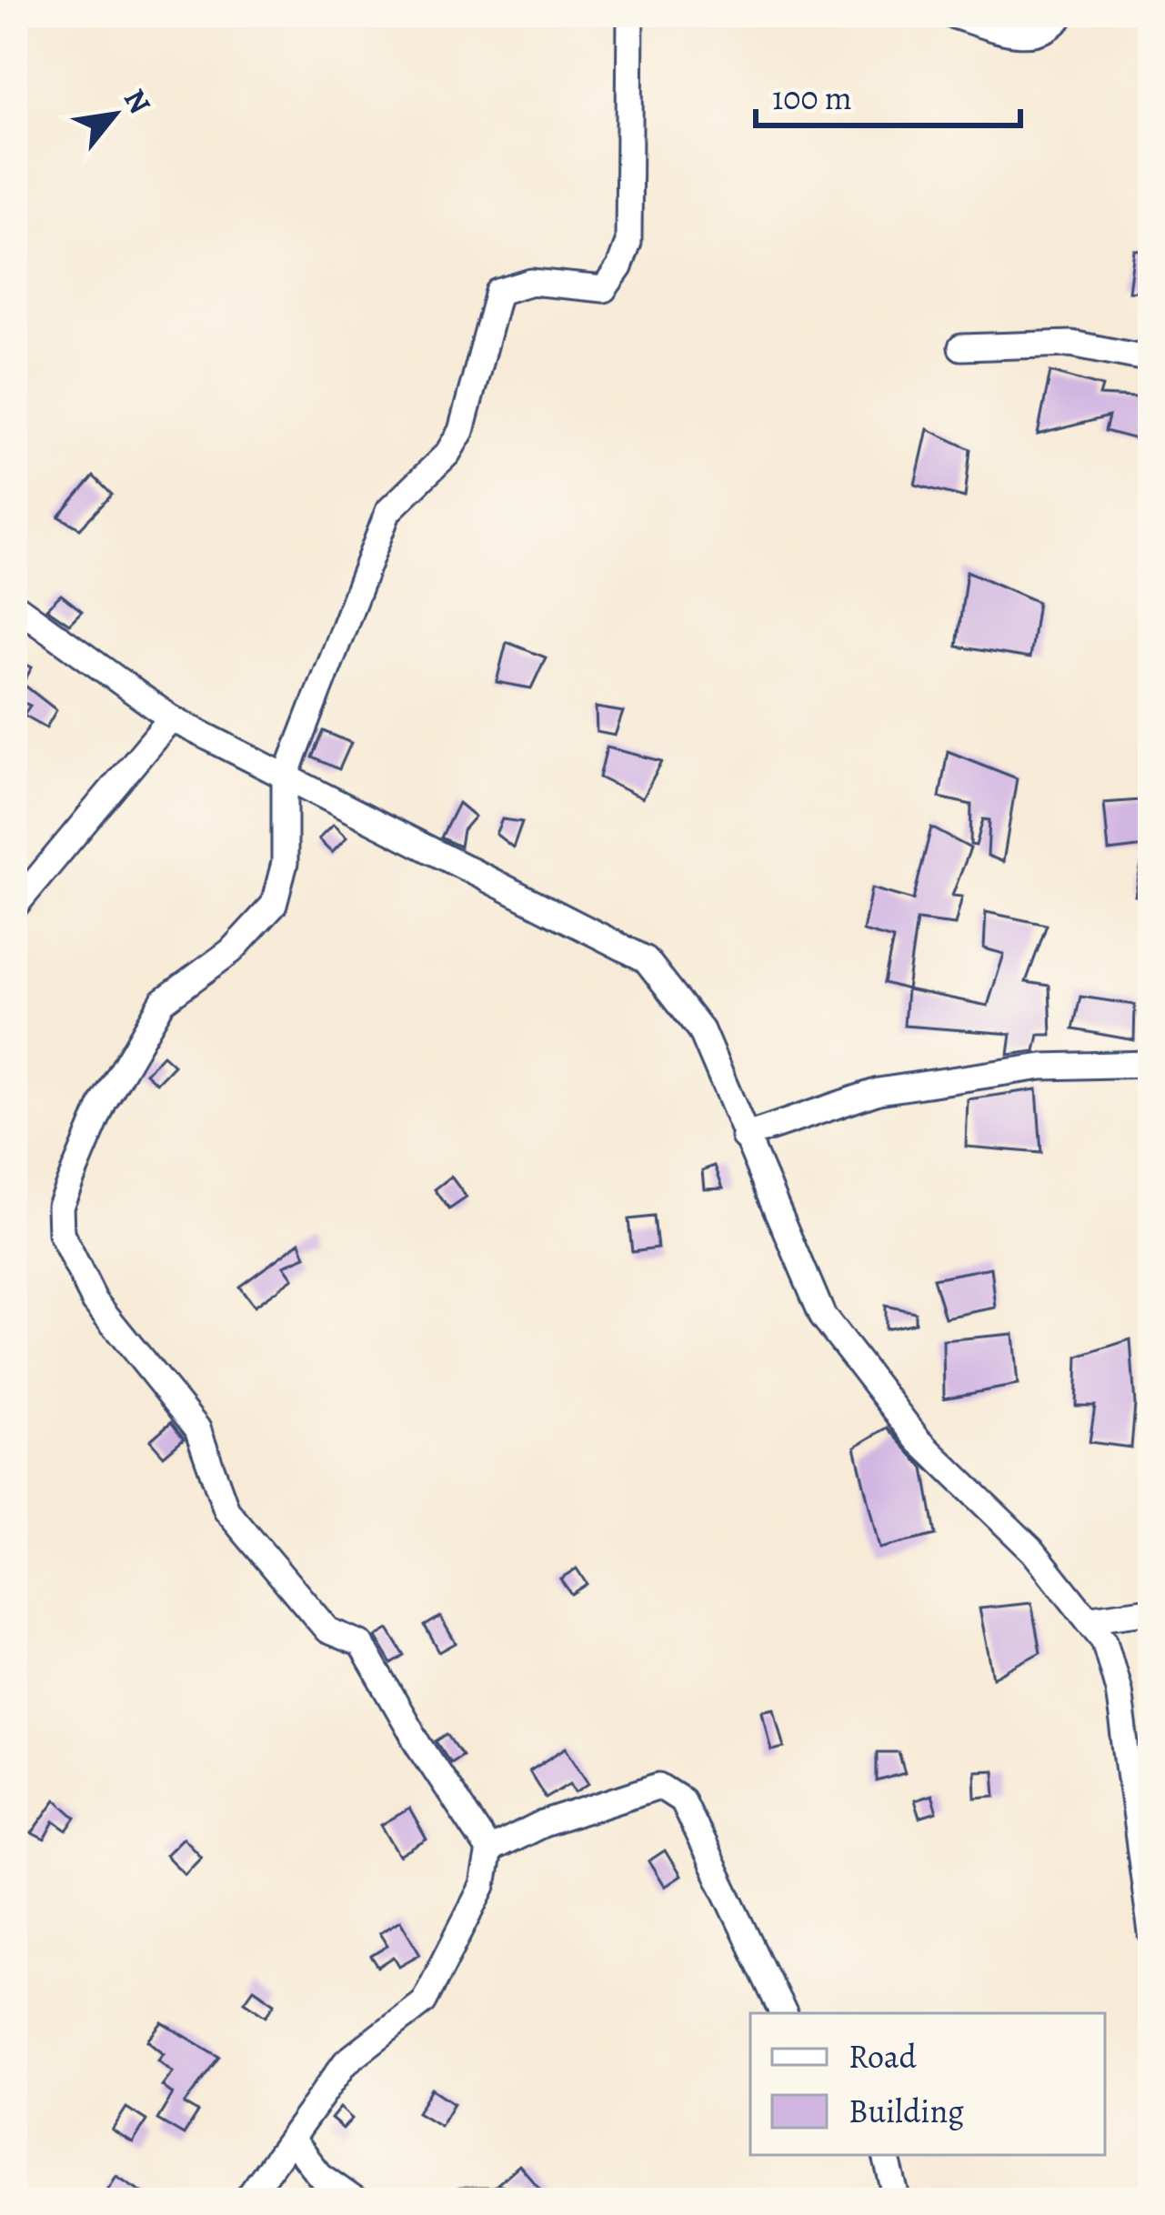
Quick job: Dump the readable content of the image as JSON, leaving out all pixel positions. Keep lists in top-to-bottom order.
{
  "legend": ["Road", "Building"],
  "scale_bar": "100 m",
  "north": "top right"
}
